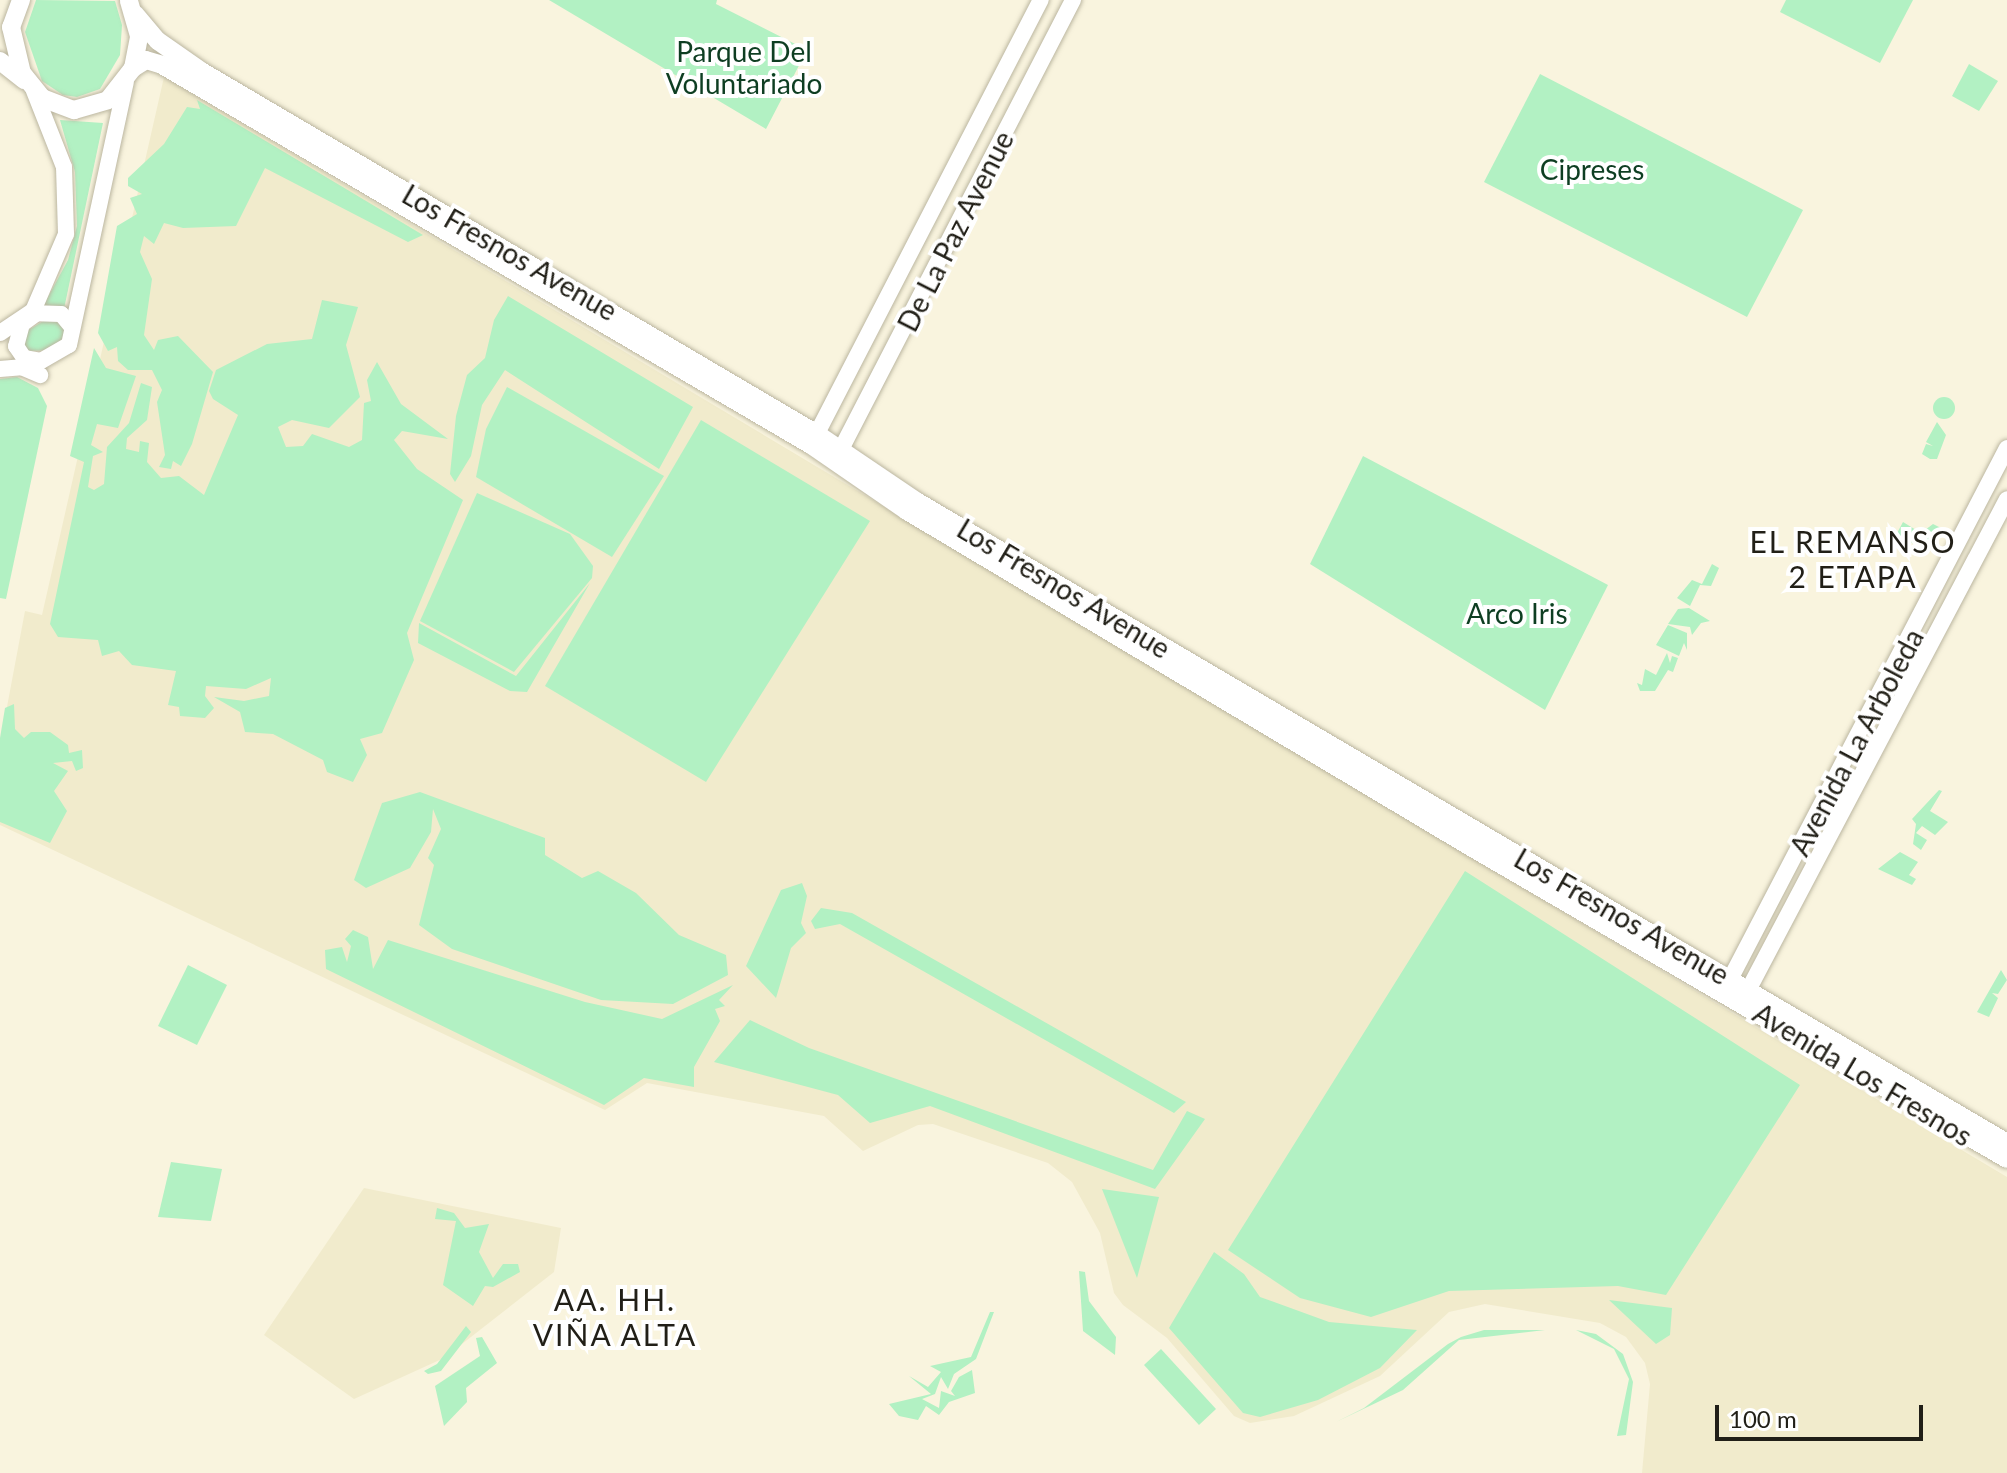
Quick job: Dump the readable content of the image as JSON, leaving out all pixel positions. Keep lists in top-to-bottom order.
{
  "streets": {
    "main road": ["Los Fresnos Avenue", "Avenida Los Fresnos"],
    "street": ["De La Paz Avenue", "Avenida La Arboleda"]
  },
  "crossings": [
    ["De La Paz Avenue", "Los Fresnos Avenue"],
    ["Los Fresnos Avenue", "Avenida La Arboleda"],
    ["Los Fresnos Avenue", "Avenida Los Fresnos"],
    ["Avenida La Arboleda", "Avenida Los Fresnos"]
  ],
  "districts": ["EL REMANSO 2 ETAPA", "AA. HH. VIÑA ALTA"],
  "parks": ["Parque Del Voluntariado", "Cipreses", "Arco Iris"],
  "scale_bar": "100 m"
}
